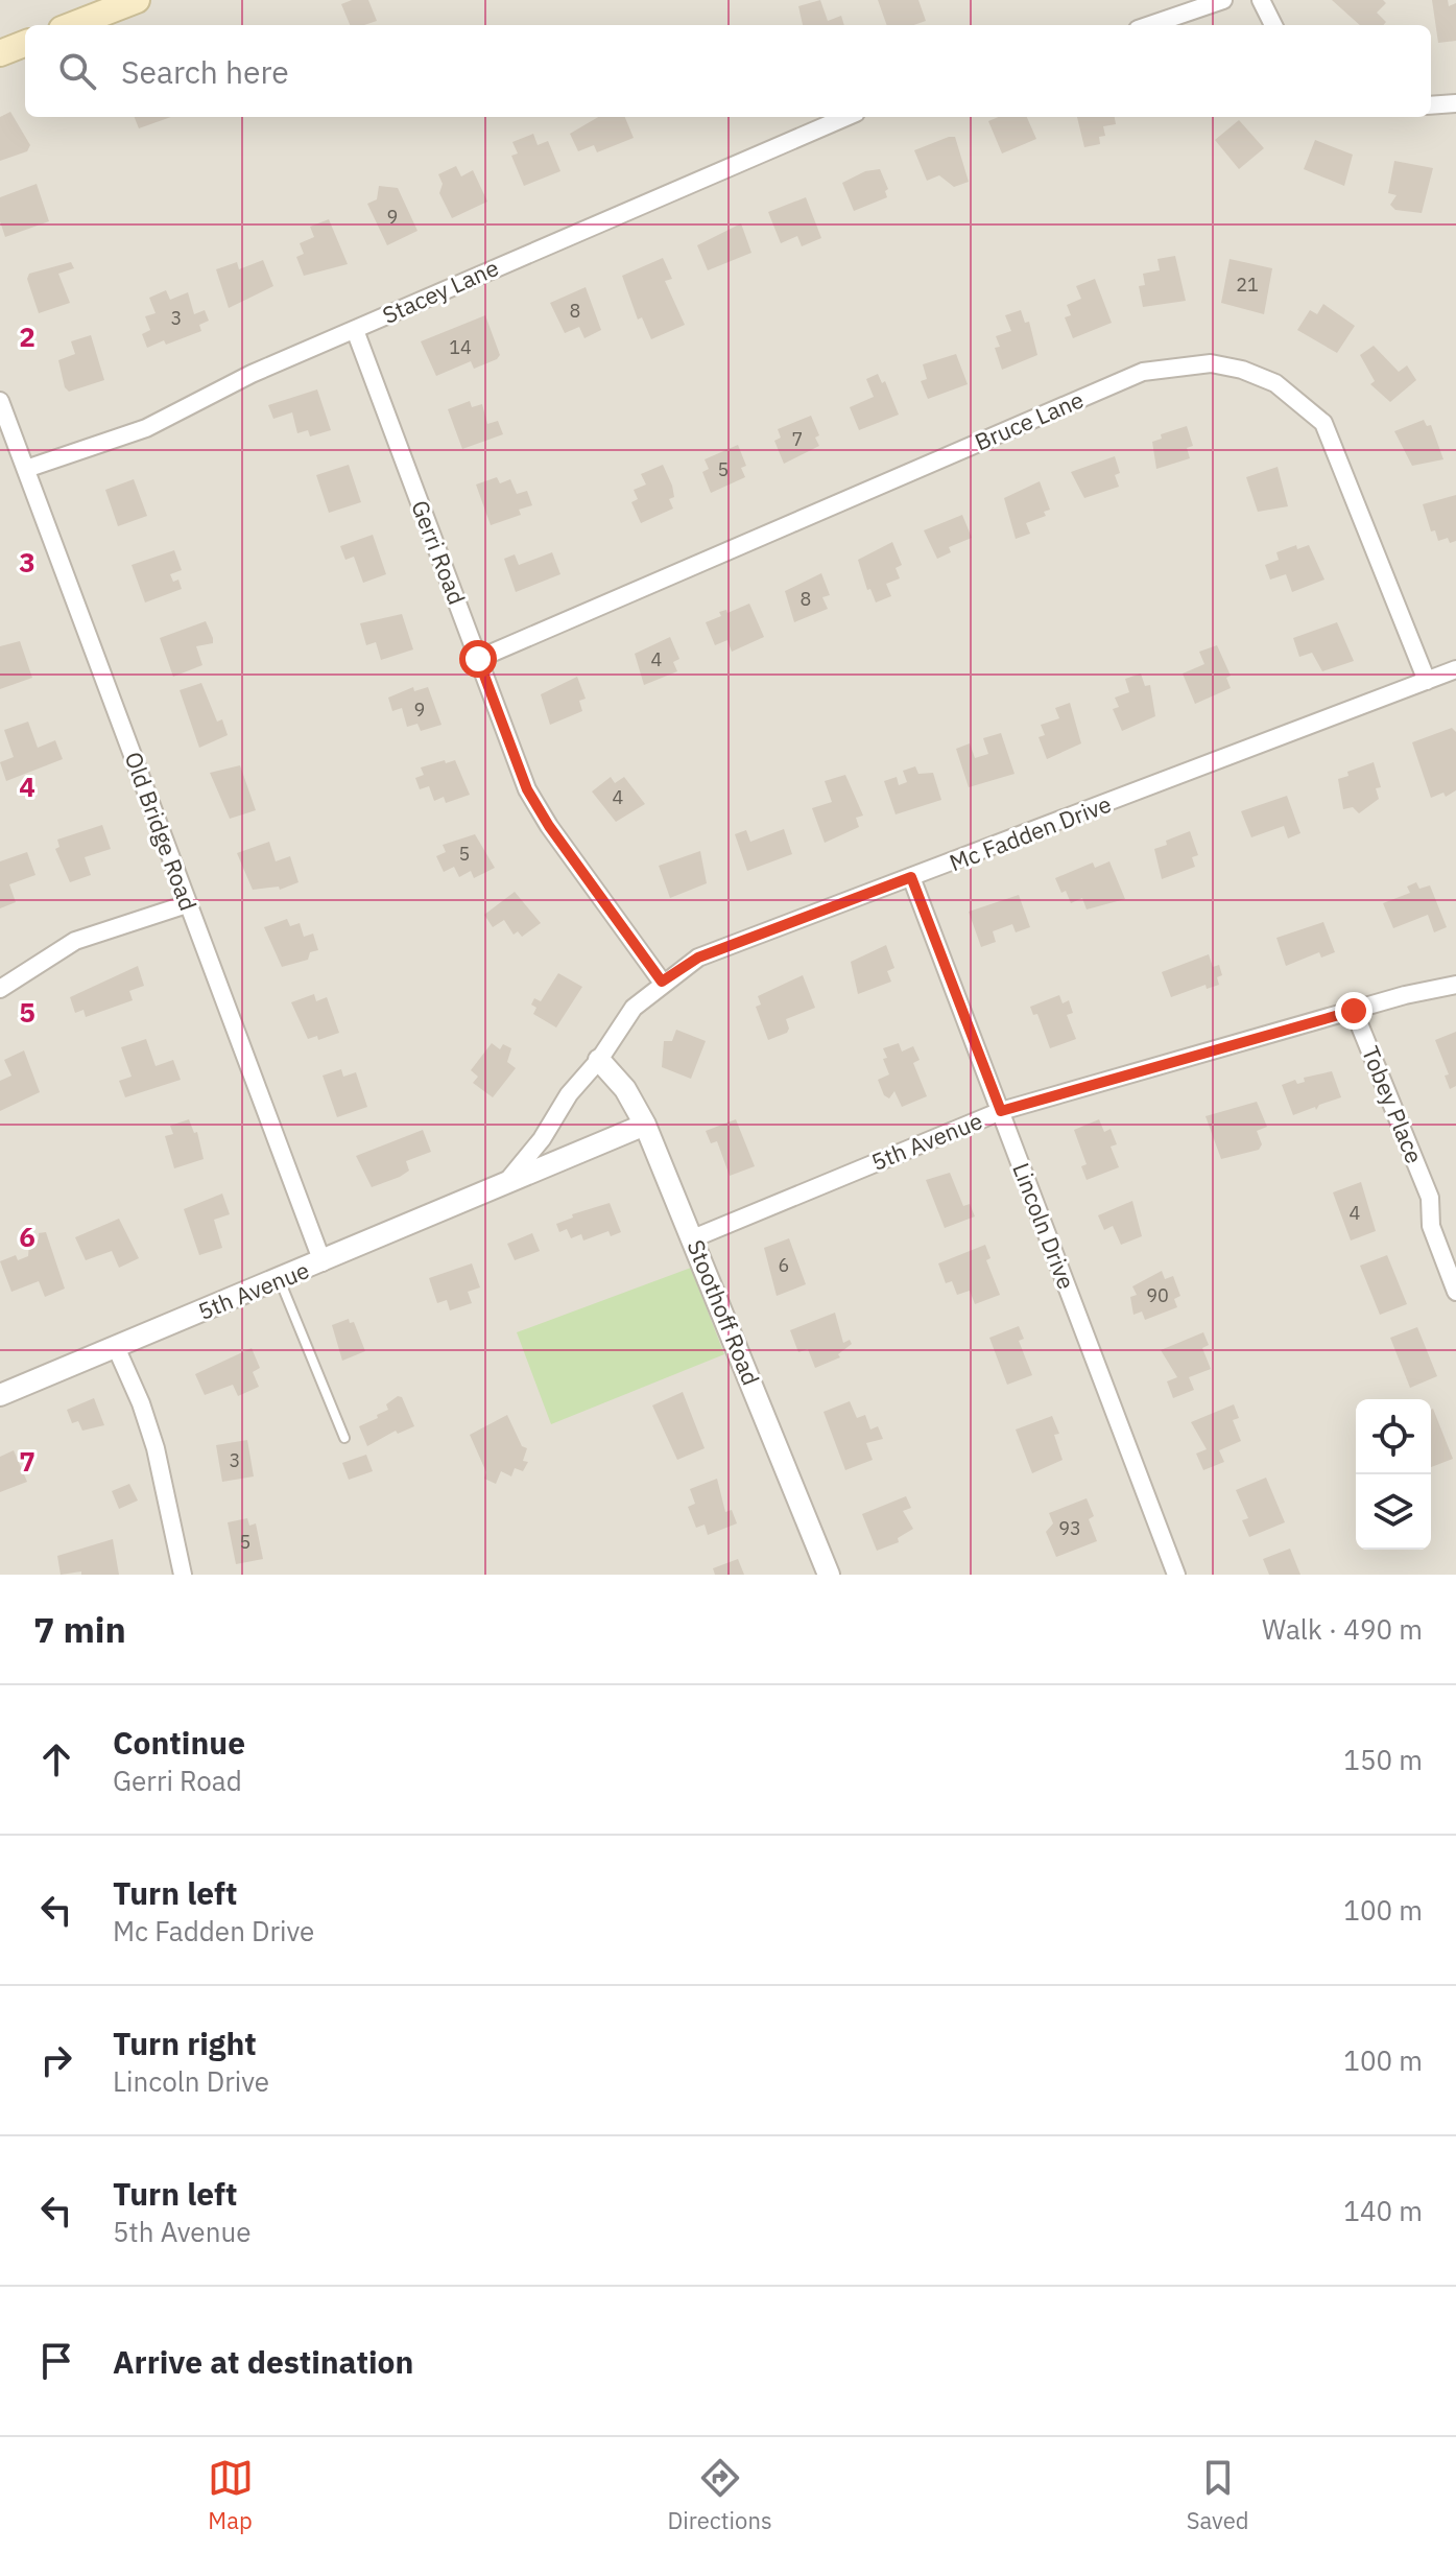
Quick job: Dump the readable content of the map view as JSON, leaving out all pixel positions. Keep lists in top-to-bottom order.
{
  "streets": {
    "street": [
      "Stacey Lane",
      "Bruce Lane",
      "Gerri Road",
      "Old Bridge Road",
      "Mc Fadden Drive",
      "Tobey Place",
      "5th Avenue",
      "Lincoln Drive",
      "Stoothoff Road"
    ]
  },
  "crossings": [
    ["Stacey Lane", "Gerri Road"],
    ["Stacey Lane", "Old Bridge Road"],
    ["Bruce Lane", "Gerri Road"],
    ["Bruce Lane", "Mc Fadden Drive"],
    ["Gerri Road", "Mc Fadden Drive"],
    ["Old Bridge Road", "5th Avenue"],
    ["Mc Fadden Drive", "5th Avenue"],
    ["Mc Fadden Drive", "Lincoln Drive"],
    ["Mc Fadden Drive", "Stoothoff Road"],
    ["Tobey Place", "5th Avenue"],
    ["5th Avenue", "Lincoln Drive"],
    ["5th Avenue", "Stoothoff Road"]
  ],
  "house_numbers": [
    "9",
    "21",
    "8",
    "3",
    "14",
    "7",
    "5",
    "8",
    "4",
    "9",
    "4",
    "5",
    "4",
    "6",
    "90",
    "3",
    "93",
    "5"
  ],
  "page": {
    "search": "Search here",
    "heading": ["7 min", "Walk · 490 m"],
    "list": [
      ["Continue", "Gerri Road", "150 m"],
      ["Turn left", "Mc Fadden Drive", "100 m"],
      ["Turn right", "Lincoln Drive", "100 m"],
      ["Turn left", "5th Avenue", "140 m"],
      "Arrive at destination"
    ],
    "nav": ["Map", "Directions", "Saved"]
  },
  "grid": {
    "rows": [
      "2",
      "3",
      "4",
      "5",
      "6",
      "7"
    ]
  }
}
